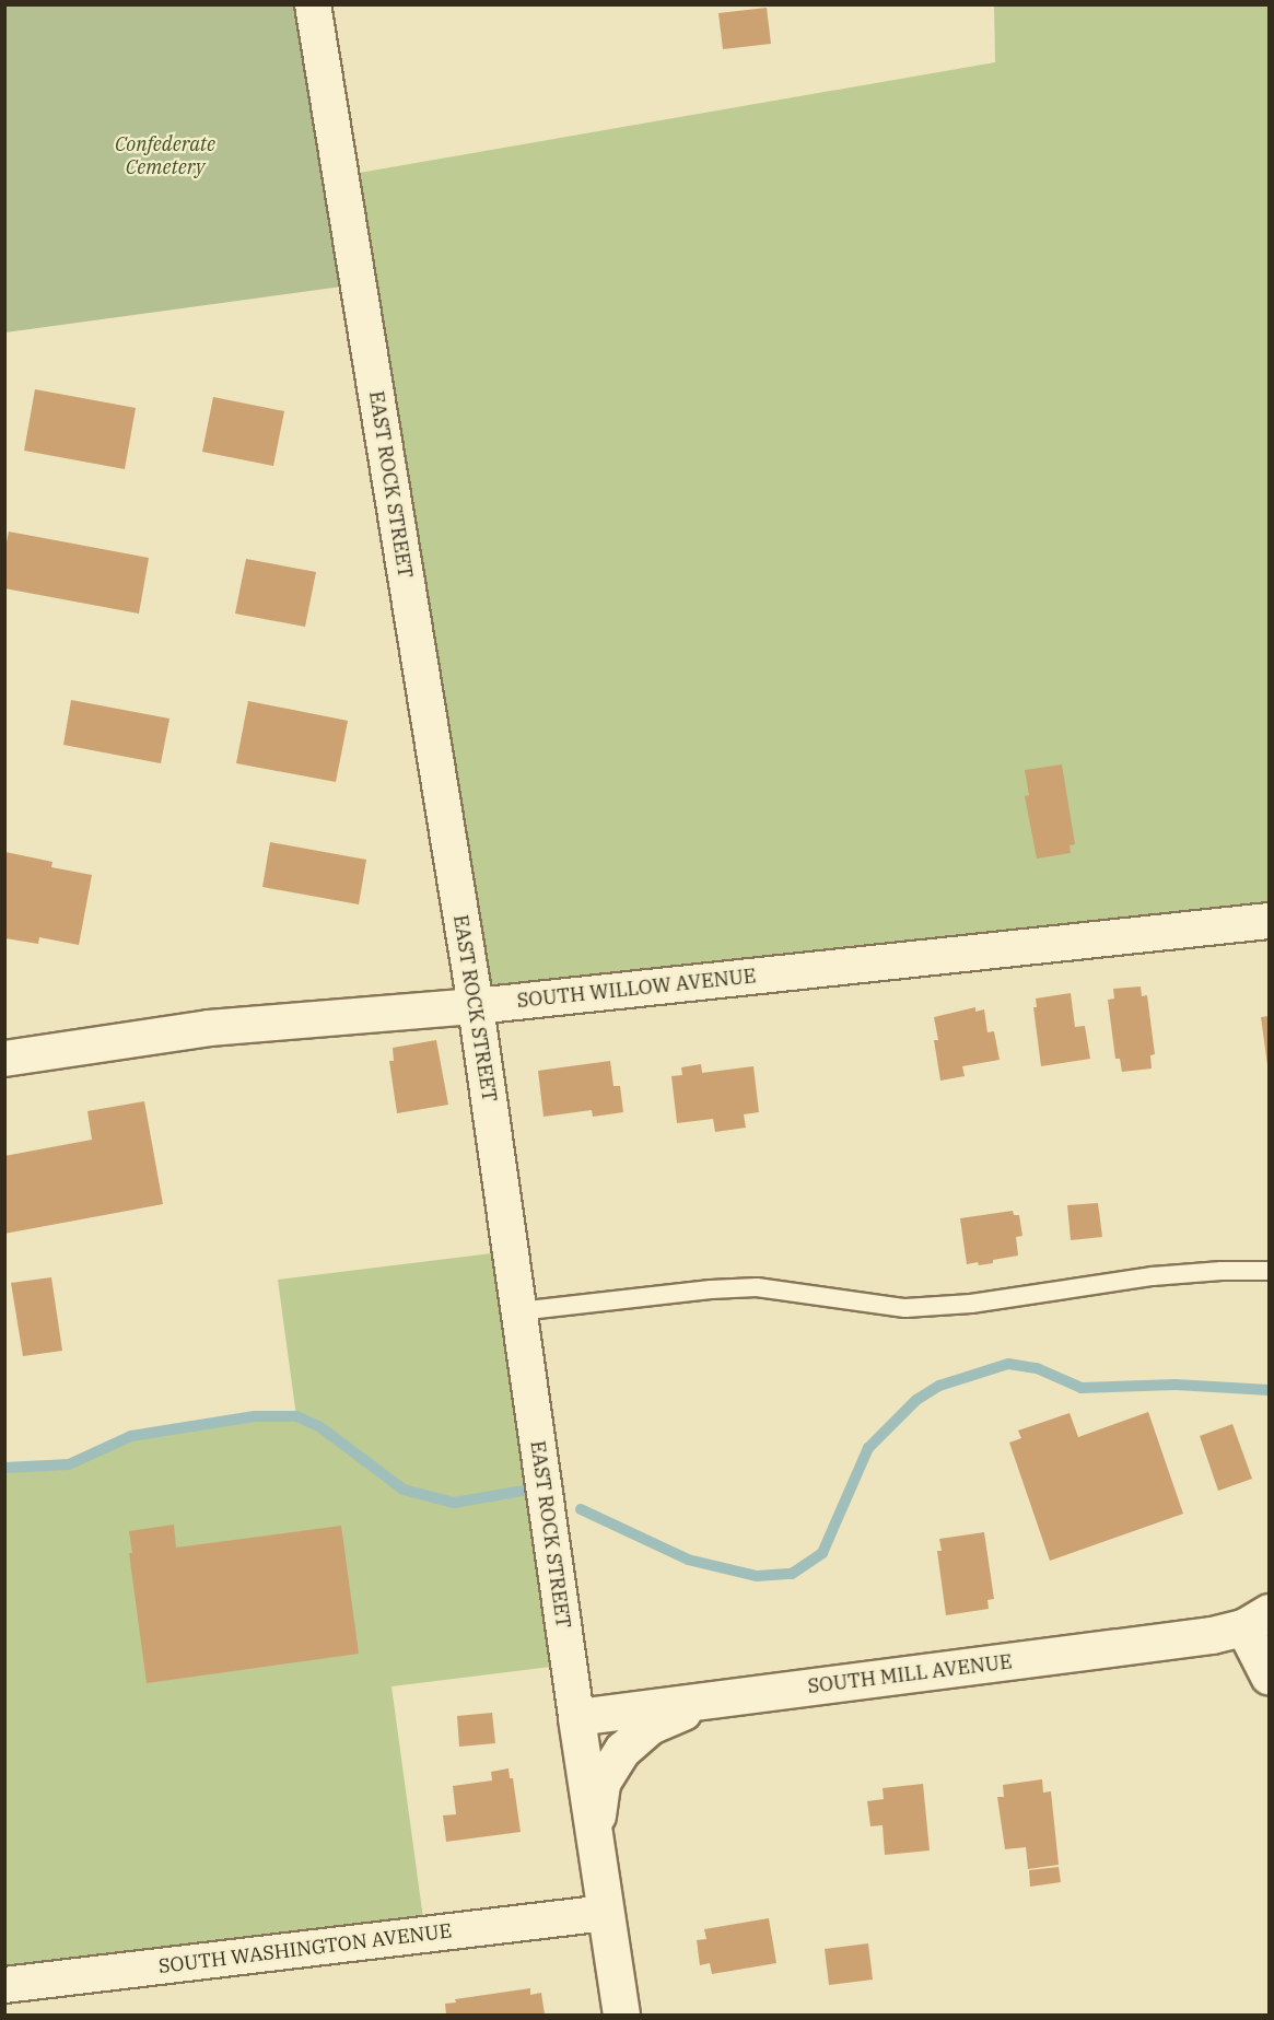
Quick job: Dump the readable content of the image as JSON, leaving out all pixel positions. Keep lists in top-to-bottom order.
{
  "streets": {
    "street": [
      "EAST ROCK STREET",
      "SOUTH WILLOW AVENUE",
      "SOUTH MILL AVENUE",
      "SOUTH WASHINGTON AVENUE"
    ]
  },
  "crossings": [
    ["EAST ROCK STREET", "SOUTH WILLOW AVENUE"],
    ["EAST ROCK STREET", "SOUTH MILL AVENUE"],
    ["EAST ROCK STREET", "SOUTH WASHINGTON AVENUE"]
  ],
  "parks": ["Confederate Cemetery"]
}
